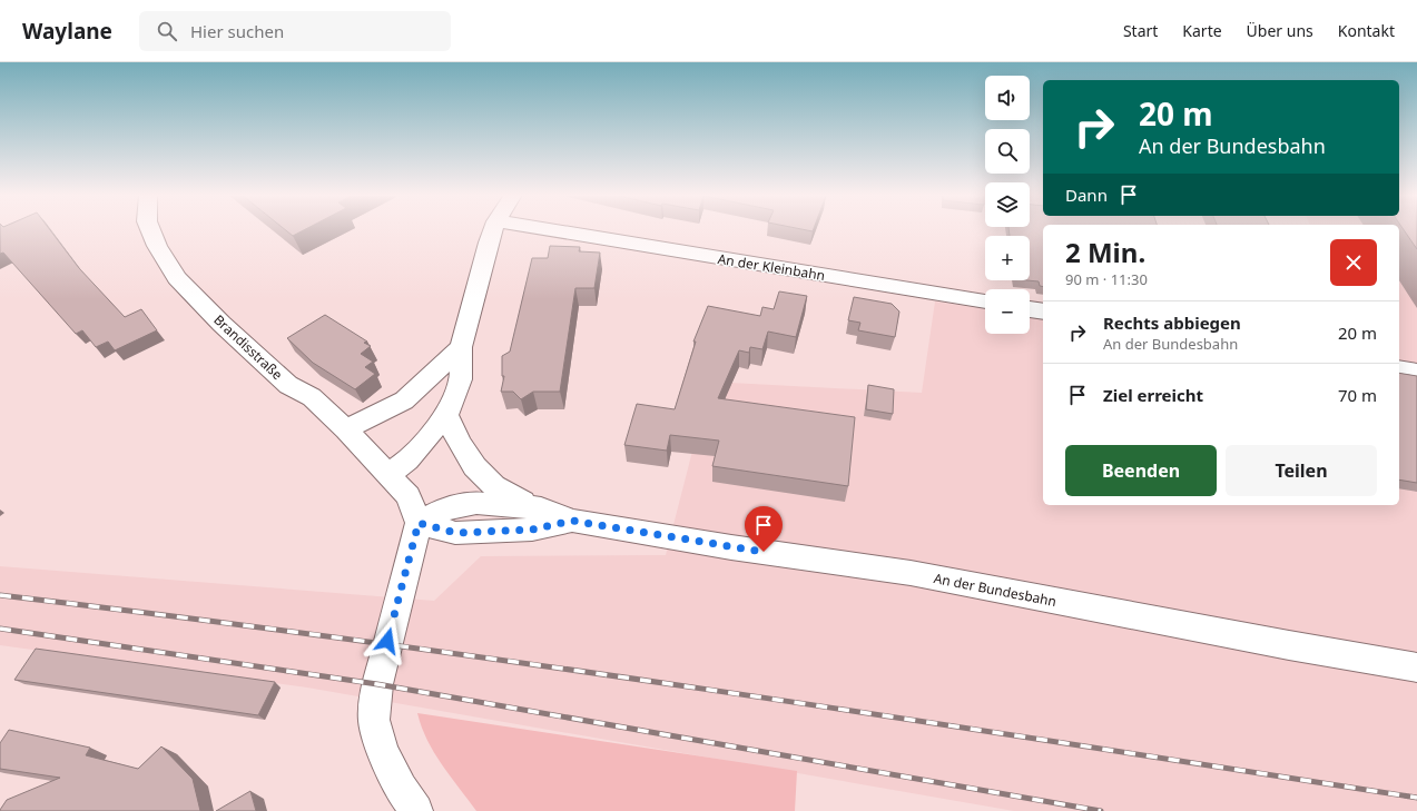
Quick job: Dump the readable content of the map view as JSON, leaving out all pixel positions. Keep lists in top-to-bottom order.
{
  "streets": {
    "street": ["An der Kleinbahn", "Brandisstraße", "An der Bundesbahn"]
  },
  "crossings": [
    ["Brandisstraße", "An der Bundesbahn"]
  ],
  "page": {
    "header": "Waylane",
    "search": "Hier suchen",
    "nav": [
      "Start",
      "Karte",
      "Über uns",
      "Kontakt"
    ],
    "map_buttons": ["+", "−"],
    "turn": ["20 m", "An der Bundesbahn"],
    "then": "Dann",
    "heading": ["2 Min.", "90 m · 11:30"],
    "list": [
      {
        "name": "Rechts abbiegen",
        "note": "An der Bundesbahn",
        "value": "20 m"
      },
      {
        "name": "Ziel erreicht",
        "value": "70 m"
      }
    ],
    "buttons": ["Beenden", "Teilen"]
  }
}
